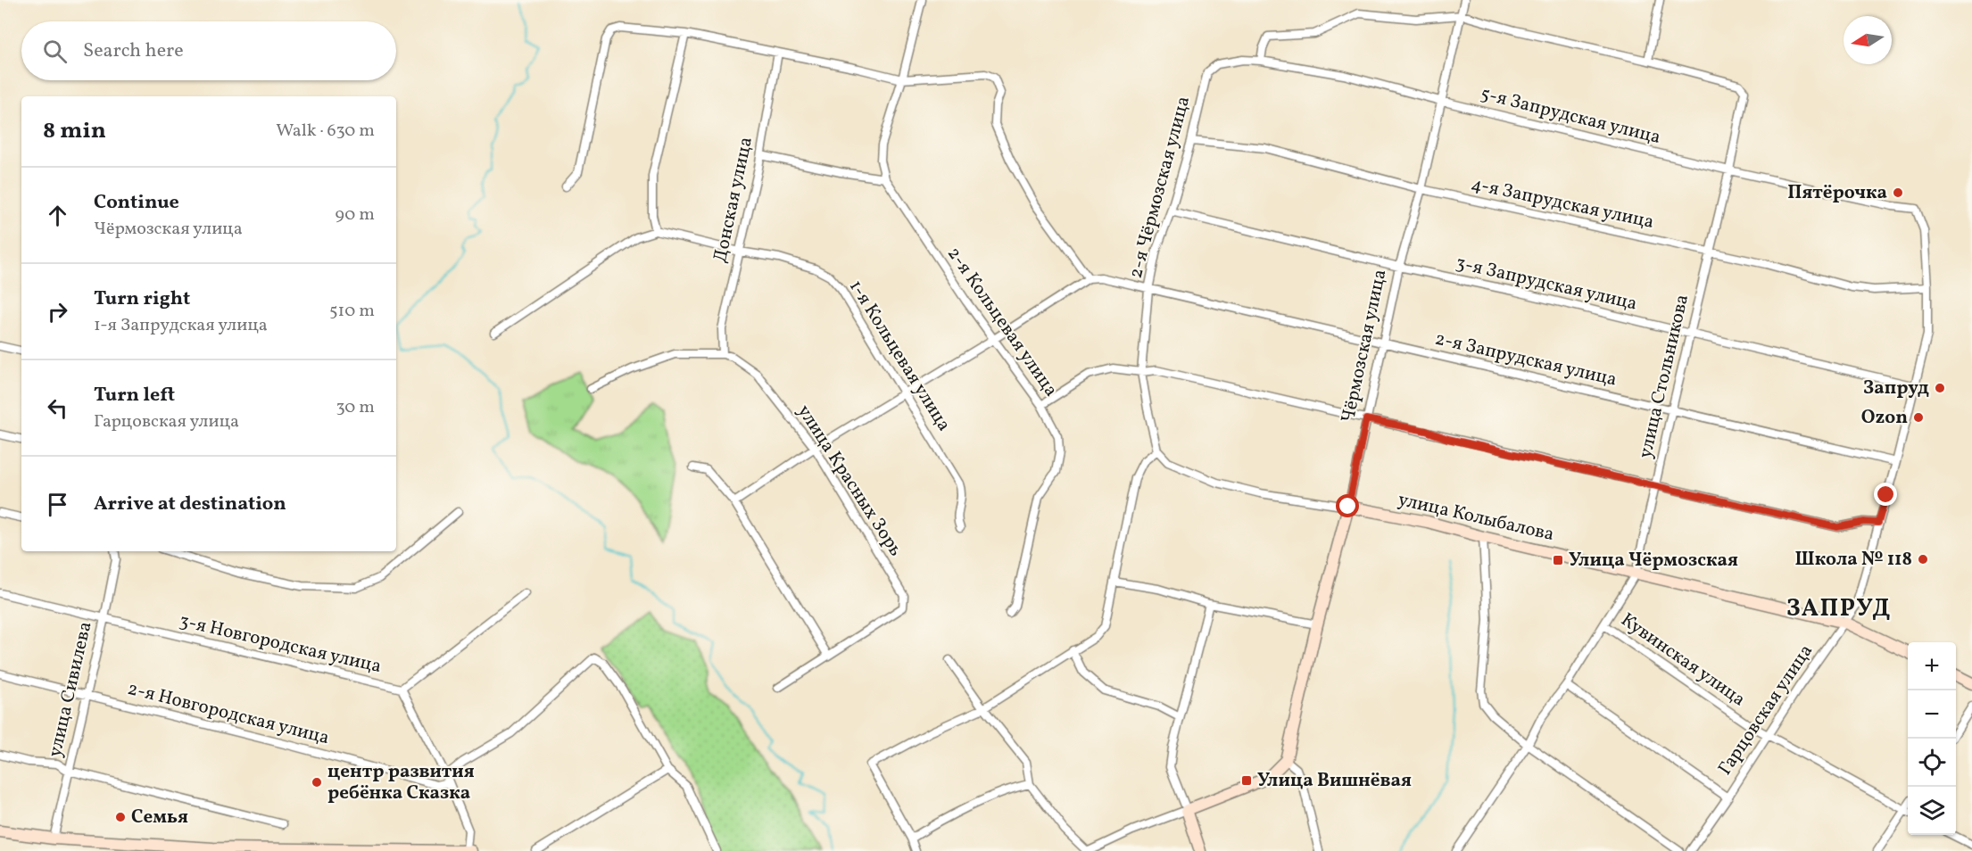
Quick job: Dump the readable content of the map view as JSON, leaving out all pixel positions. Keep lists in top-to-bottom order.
{
  "streets": {
    "street": [
      "5-я Запрудская улица",
      "2-я Чёрмозская улица",
      "Донская улица",
      "4-я Запрудская улица",
      "3-я Запрудская улица",
      "2-я Кольцевая улица",
      "Чёрмозская улица",
      "1-я Кольцевая улица",
      "2-я Запрудская улица",
      "улица Стольникова",
      "улица Красных Зорь",
      "улица Колыбалова",
      "3-я Новгородская улица",
      "Кувинская улица",
      "улица Сивилева",
      "Гарцовская улица",
      "2-я Новгородская улица"
    ]
  },
  "crossings": [
    ["5-я Запрудская улица", "2-я Чёрмозская улица"],
    ["5-я Запрудская улица", "Чёрмозская улица"],
    ["5-я Запрудская улица", "улица Стольникова"],
    ["5-я Запрудская улица", "Гарцовская улица"],
    ["2-я Чёрмозская улица", "4-я Запрудская улица"],
    ["2-я Чёрмозская улица", "3-я Запрудская улица"],
    ["2-я Чёрмозская улица", "2-я Запрудская улица"],
    ["2-я Чёрмозская улица", "улица Колыбалова"],
    ["Донская улица", "1-я Кольцевая улица"],
    ["Донская улица", "улица Красных Зорь"],
    ["4-я Запрудская улица", "Чёрмозская улица"],
    ["4-я Запрудская улица", "улица Стольникова"],
    ["4-я Запрудская улица", "Гарцовская улица"],
    ["3-я Запрудская улица", "Чёрмозская улица"],
    ["3-я Запрудская улица", "улица Стольникова"],
    ["3-я Запрудская улица", "Гарцовская улица"],
    ["Чёрмозская улица", "2-я Запрудская улица"],
    ["Чёрмозская улица", "улица Колыбалова"],
    ["2-я Запрудская улица", "улица Стольникова"],
    ["2-я Запрудская улица", "Гарцовская улица"],
    ["улица Стольникова", "улица Колыбалова"],
    ["улица Стольникова", "Кувинская улица"],
    ["улица Колыбалова", "Гарцовская улица"],
    ["3-я Новгородская улица", "улица Сивилева"],
    ["Кувинская улица", "Гарцовская улица"],
    ["улица Сивилева", "2-я Новгородская улица"]
  ],
  "districts": ["ЗАПРУД"],
  "places": {
    "other": [
      "Пятёрочка",
      "Запруд",
      "Ozon",
      "Школа № 118",
      "центр развития ребёнка Сказка",
      "Семья"
    ],
    "transit": ["Улица Чёрмозская", "Улица Вишнёвая"]
  },
  "north": "left",
  "page": {
    "search": "Search here",
    "heading": ["8 min", "Walk · 630 m"],
    "list": [
      ["Continue", "Чёрмозская улица", "90 m"],
      ["Turn right", "1-я Запрудская улица", "510 m"],
      ["Turn left", "Гарцовская улица", "30 m"],
      "Arrive at destination"
    ],
    "map_buttons": ["+", "−"]
  }
}
